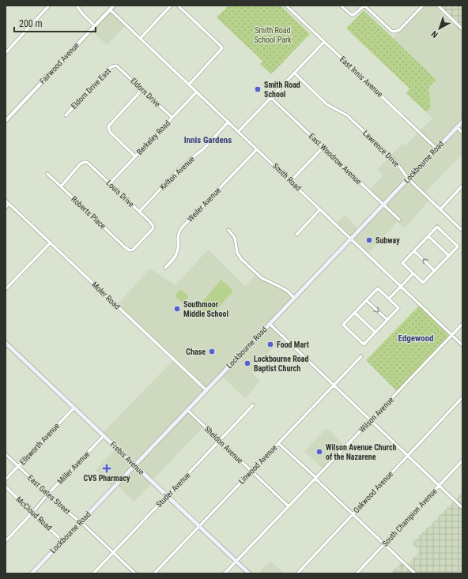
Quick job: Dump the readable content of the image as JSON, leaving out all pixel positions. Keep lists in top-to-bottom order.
{
  "streets": {
    "main road": ["Lockbourne Road", "Frebis Avenue"],
    "street": [
      "Fairwood Avenue",
      "East Innis Avenue",
      "Eldorn Drive East",
      "Eldorn Drive",
      "Berkeley Road",
      "Lawrence Drive",
      "East Woodrow Avenue",
      "Kelton Avenue",
      "Smith Road",
      "Louis Drive",
      "Weiler Avenue",
      "Roberts Place",
      "Moler Road",
      "Wilson Avenue",
      "Ellsworth Avenue",
      "Sheldon Avenue",
      "Linwood Avenue",
      "Miller Avenue",
      "Studer Avenue",
      "Oakwood Avenue",
      "East Gates Street",
      "McCloud Road",
      "South Champion Avenue"
    ]
  },
  "crossings": [
    ["Fairwood Avenue", "Smith Road"],
    ["East Innis Avenue", "Lockbourne Road"],
    ["Eldorn Drive East", "Eldorn Drive"],
    ["Eldorn Drive", "Berkeley Road"],
    ["Berkeley Road", "Smith Road"],
    ["Berkeley Road", "Louis Drive"],
    ["Lawrence Drive", "Lockbourne Road"],
    ["East Woodrow Avenue", "Lockbourne Road"],
    ["Lockbourne Road", "Smith Road"],
    ["Lockbourne Road", "Moler Road"],
    ["Lockbourne Road", "Sheldon Avenue"],
    ["Lockbourne Road", "Frebis Avenue"],
    ["Lockbourne Road", "East Gates Street"],
    ["Lockbourne Road", "McCloud Road"],
    ["Kelton Avenue", "Smith Road"],
    ["Kelton Avenue", "Louis Drive"],
    ["Smith Road", "Weiler Avenue"],
    ["Smith Road", "Wilson Avenue"],
    ["Louis Drive", "Roberts Place"],
    ["Wilson Avenue", "Sheldon Avenue"],
    ["Wilson Avenue", "Frebis Avenue"],
    ["Ellsworth Avenue", "Frebis Avenue"],
    ["Ellsworth Avenue", "East Gates Street"],
    ["Sheldon Avenue", "Linwood Avenue"],
    ["Sheldon Avenue", "Studer Avenue"],
    ["Frebis Avenue", "Linwood Avenue"],
    ["Frebis Avenue", "Miller Avenue"],
    ["Frebis Avenue", "Studer Avenue"],
    ["Miller Avenue", "East Gates Street"],
    ["Miller Avenue", "McCloud Road"],
    ["Studer Avenue", "East Gates Street"]
  ],
  "districts": ["Innis Gardens", "Edgewood"],
  "parks": ["Smith Road School Park"],
  "places": {
    "other": [
      "Smith Road School",
      "Subway",
      "Southmoor Middle School",
      "Food Mart",
      "Chase",
      "Lockbourne Road Baptist Church",
      "Wilson Avenue Church of the Nazarene"
    ],
    "health": ["CVS Pharmacy"]
  },
  "scale_bar": "200 m",
  "north": "bottom left"
}
